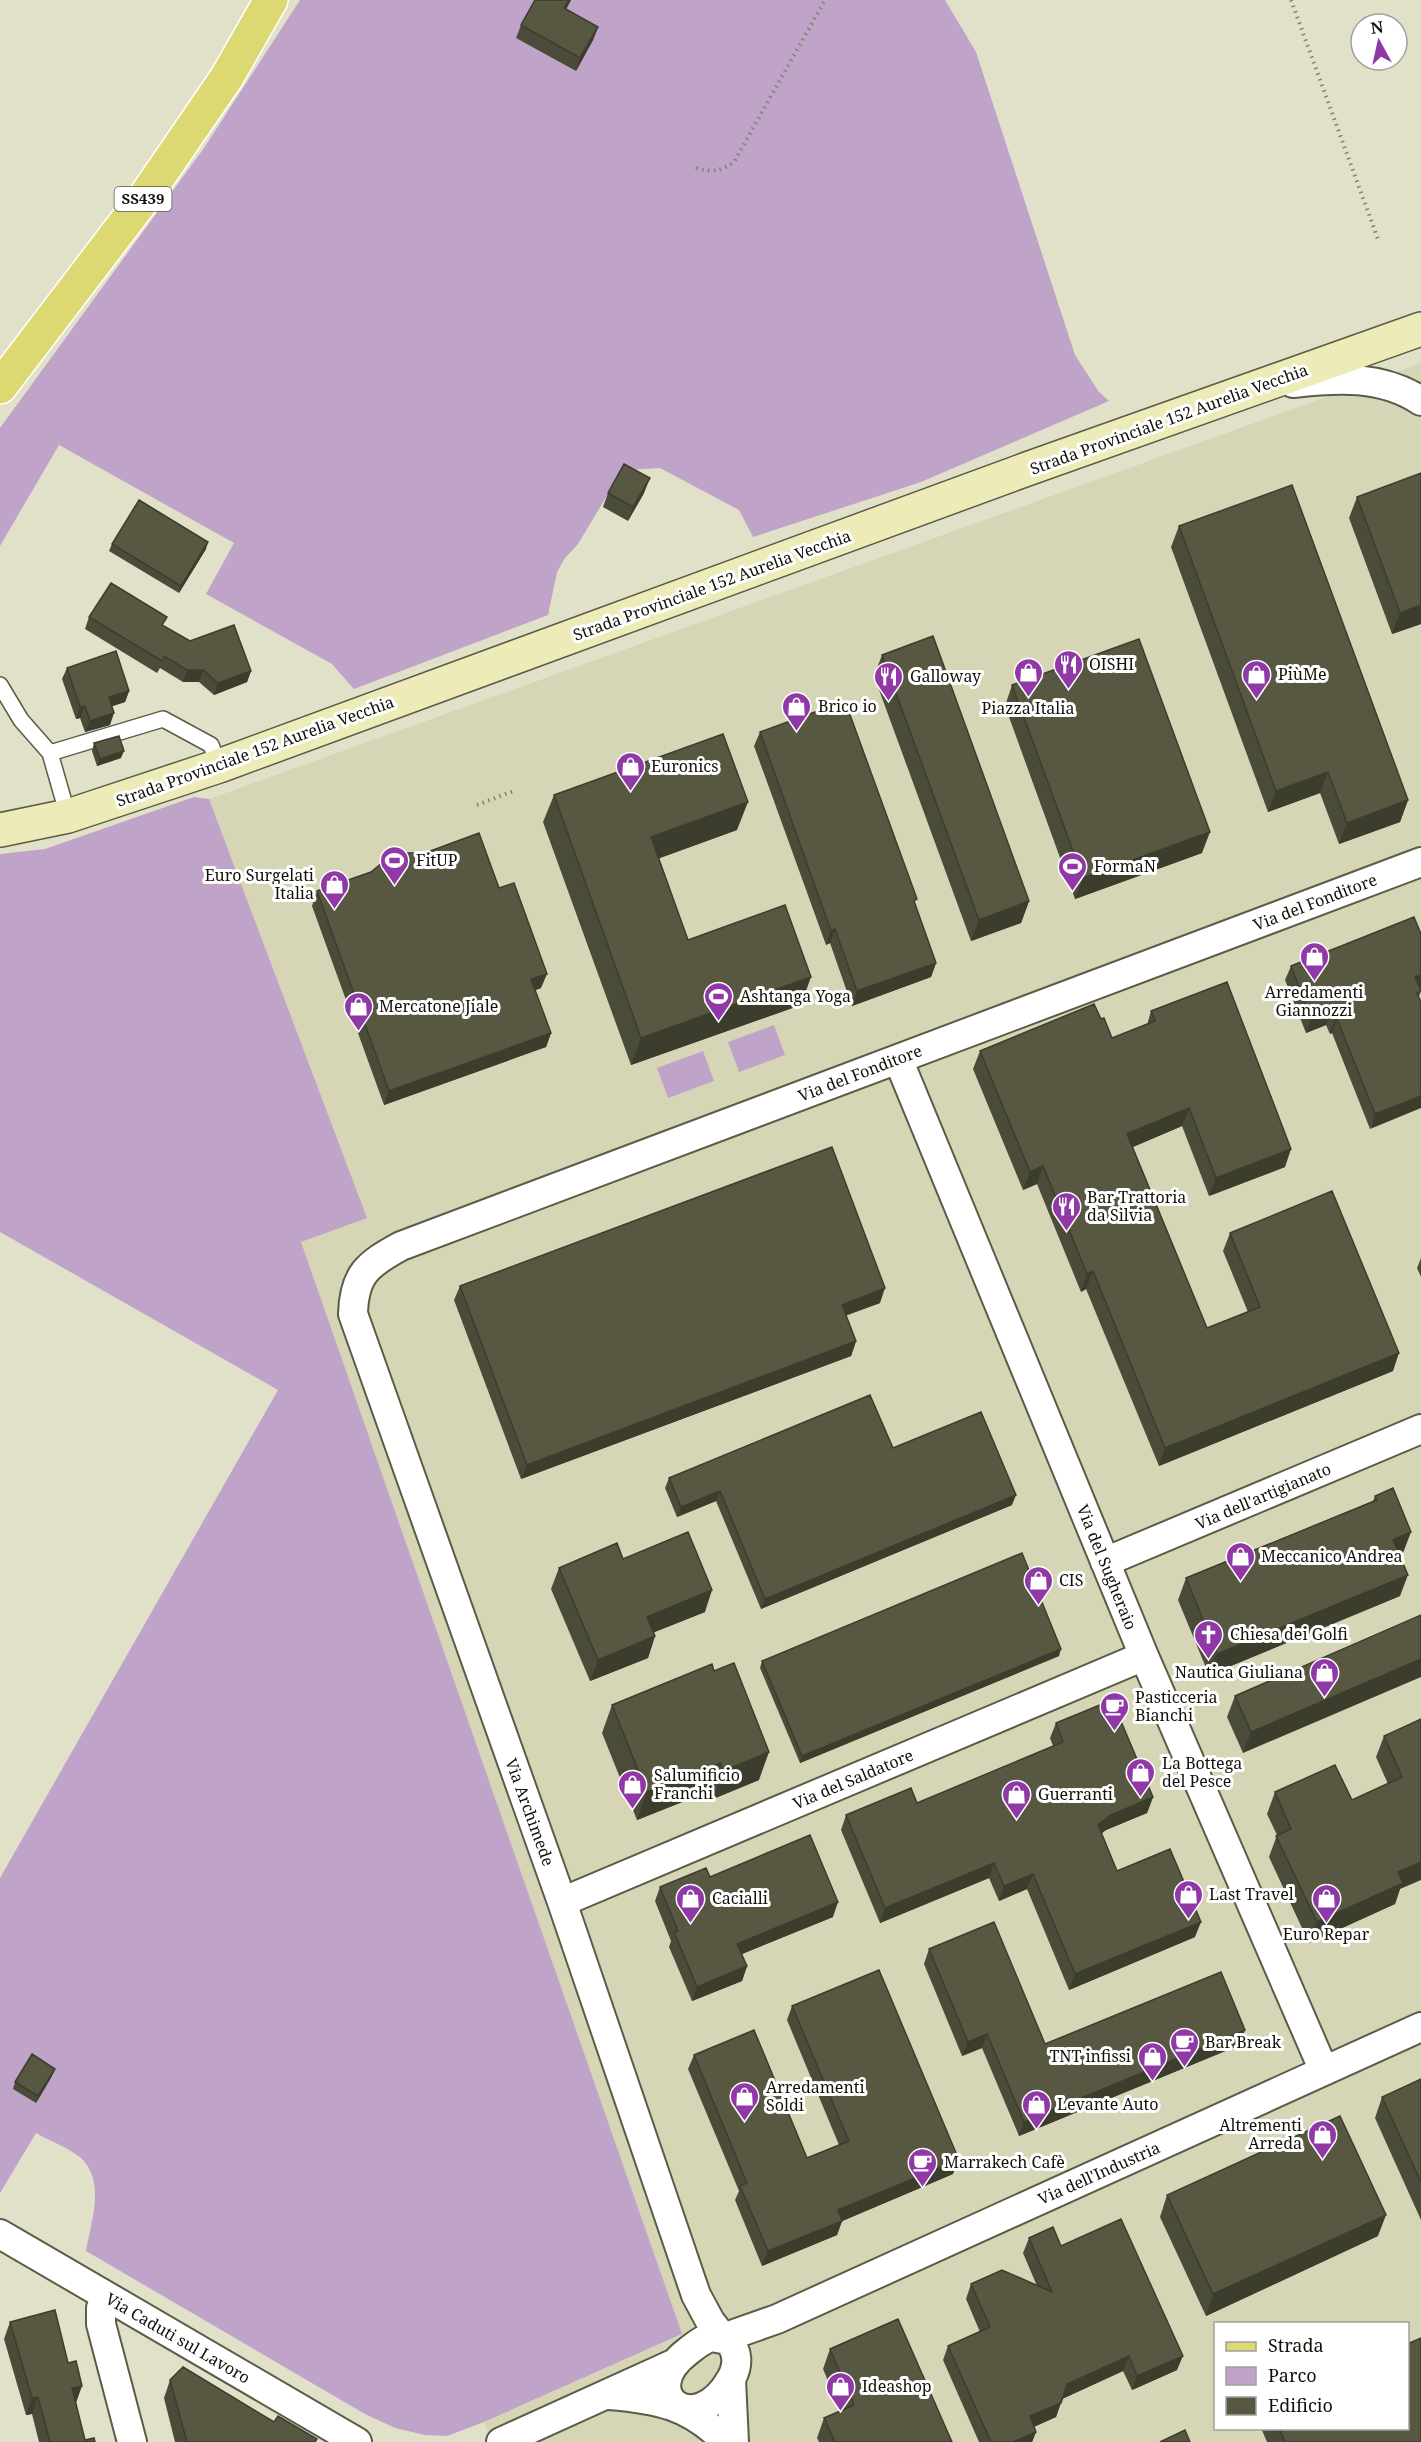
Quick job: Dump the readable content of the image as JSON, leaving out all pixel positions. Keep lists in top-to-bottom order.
{
  "streets": {
    "main road": ["SS439", "Strada Provinciale 152 Aurelia Vecchia"],
    "street": [
      "Via del Fonditore",
      "Via dell'artigianato",
      "Via del Sugheraio",
      "Via del Saldatore",
      "Via Archimede",
      "Via dell'Industria",
      "Via Caduti sul Lavoro"
    ]
  },
  "crossings": [
    ["Via del Fonditore", "Via del Sugheraio"],
    ["Via del Fonditore", "Via Archimede"],
    ["Via dell'artigianato", "Via del Sugheraio"],
    ["Via del Sugheraio", "Via del Saldatore"],
    ["Via del Sugheraio", "Via dell'Industria"],
    ["Via del Saldatore", "Via Archimede"],
    ["Via Archimede", "Via dell'Industria"]
  ],
  "places": {
    "restaurant": ["OISHI", "Galloway", "Bar Trattoria da Silvia"],
    "shop": [
      "Piazza Italia",
      "PiùMe",
      "Brico io",
      "Euronics",
      "Euro Surgelati Italia",
      "Arredamenti Giannozzi",
      "Mercatone Jiale",
      "Meccanico Andrea",
      "CIS",
      "Nautica Giuliana",
      "La Bottega del Pesce",
      "Salumificio Franchi",
      "Guerranti",
      "Last Travel",
      "Cacialli",
      "Euro Repar",
      "TNT infissi",
      "Arredamenti Soldi",
      "Levante Auto",
      "Altrementi Arreda",
      "Ideashop"
    ],
    "sports": ["FitUP", "FormaN", "Ashtanga Yoga"],
    "church": ["Chiesa dei Golfi"],
    "cafe": ["Pasticceria Bianchi", "Bar Break", "Marrakech Cafè"]
  },
  "legend": ["Strada", "Parco", "Edificio"],
  "north": "top"
}
